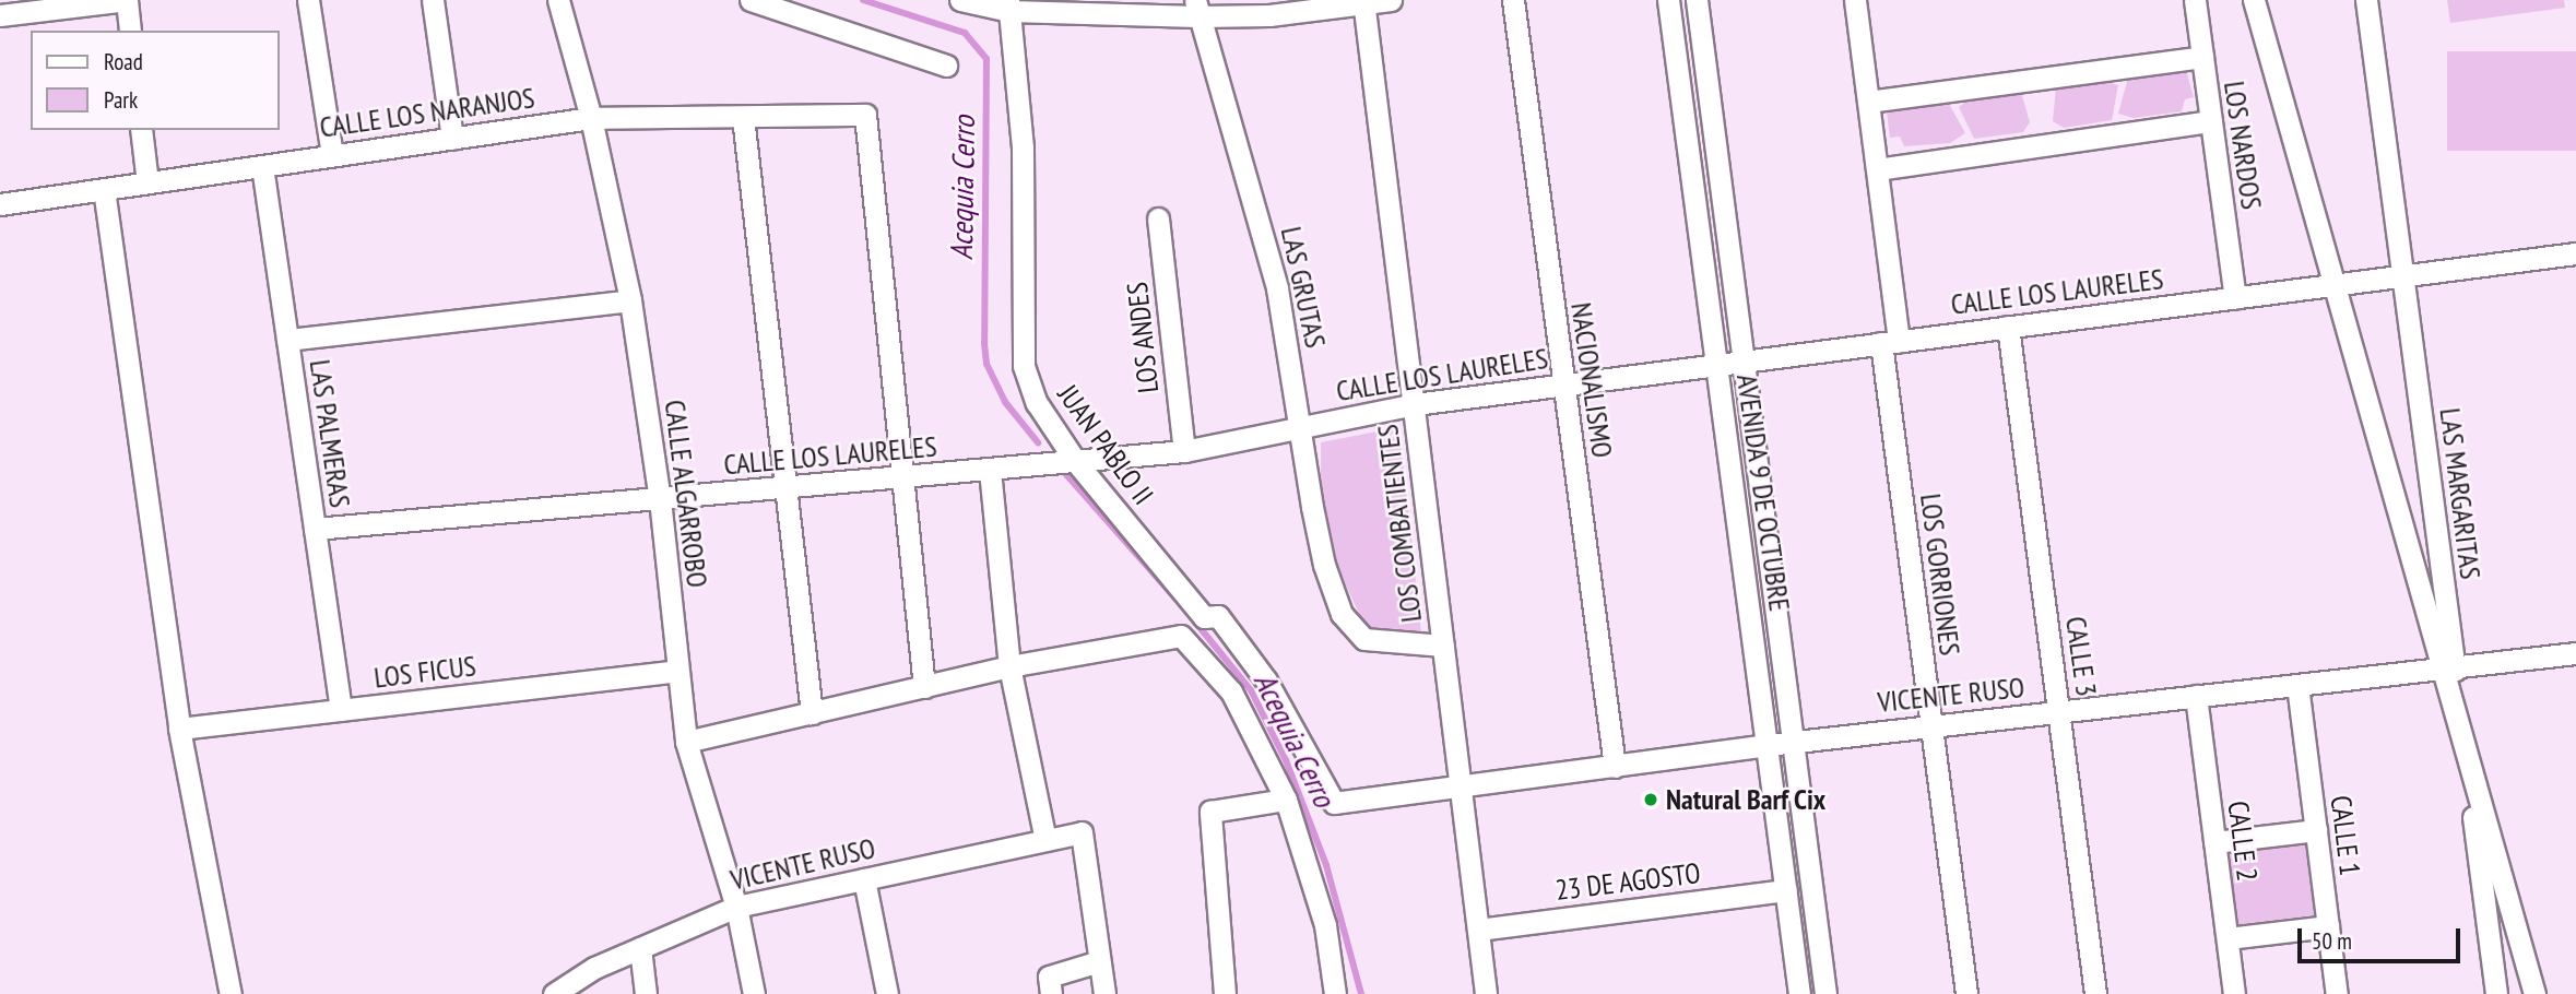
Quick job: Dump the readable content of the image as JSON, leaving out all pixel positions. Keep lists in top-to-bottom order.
{
  "streets": {
    "street": [
      "CALLE LOS NARANJOS",
      "LOS NARDOS",
      "LAS GRUTAS",
      "CALLE LOS LAURELES",
      "LOS ANDES",
      "NACIONALISMO",
      "LAS PALMERAS",
      "JUAN PABLO II",
      "AVENIDA 9 DE OCTUBRE",
      "CALLE ALGARROBO",
      "LAS MARGARITAS",
      "LOS COMBATIENTES",
      "LOS GORRIONES",
      "CALLE 3",
      "LOS FICUS",
      "VICENTE RUSO",
      "CALLE 1",
      "CALLE 2",
      "23 DE AGOSTO"
    ]
  },
  "crossings": [
    ["CALLE LOS NARANJOS", "CALLE LOS LAURELES"],
    ["CALLE LOS NARANJOS", "LAS PALMERAS"],
    ["CALLE LOS NARANJOS", "CALLE ALGARROBO"],
    ["LOS NARDOS", "CALLE LOS LAURELES"],
    ["LAS GRUTAS", "CALLE LOS LAURELES"],
    ["LAS GRUTAS", "LOS COMBATIENTES"],
    ["CALLE LOS LAURELES", "LOS ANDES"],
    ["CALLE LOS LAURELES", "NACIONALISMO"],
    ["CALLE LOS LAURELES", "LAS PALMERAS"],
    ["CALLE LOS LAURELES", "JUAN PABLO II"],
    ["CALLE LOS LAURELES", "AVENIDA 9 DE OCTUBRE"],
    ["CALLE LOS LAURELES", "CALLE ALGARROBO"],
    ["CALLE LOS LAURELES", "LAS MARGARITAS"],
    ["CALLE LOS LAURELES", "LOS COMBATIENTES"],
    ["CALLE LOS LAURELES", "LOS GORRIONES"],
    ["CALLE LOS LAURELES", "CALLE 3"],
    ["NACIONALISMO", "VICENTE RUSO"],
    ["LAS PALMERAS", "LOS FICUS"],
    ["JUAN PABLO II", "VICENTE RUSO"],
    ["AVENIDA 9 DE OCTUBRE", "VICENTE RUSO"],
    ["AVENIDA 9 DE OCTUBRE", "23 DE AGOSTO"],
    ["CALLE ALGARROBO", "LOS FICUS"],
    ["CALLE ALGARROBO", "VICENTE RUSO"],
    ["LAS MARGARITAS", "VICENTE RUSO"],
    ["LOS COMBATIENTES", "VICENTE RUSO"],
    ["LOS COMBATIENTES", "23 DE AGOSTO"],
    ["LOS GORRIONES", "VICENTE RUSO"],
    ["CALLE 3", "VICENTE RUSO"],
    ["VICENTE RUSO", "CALLE 1"],
    ["VICENTE RUSO", "CALLE 2"]
  ],
  "water": ["Acequia Cerro"],
  "places": ["Natural Barf Cix"],
  "legend": ["Road", "Park"],
  "scale_bar": "50 m"
}
